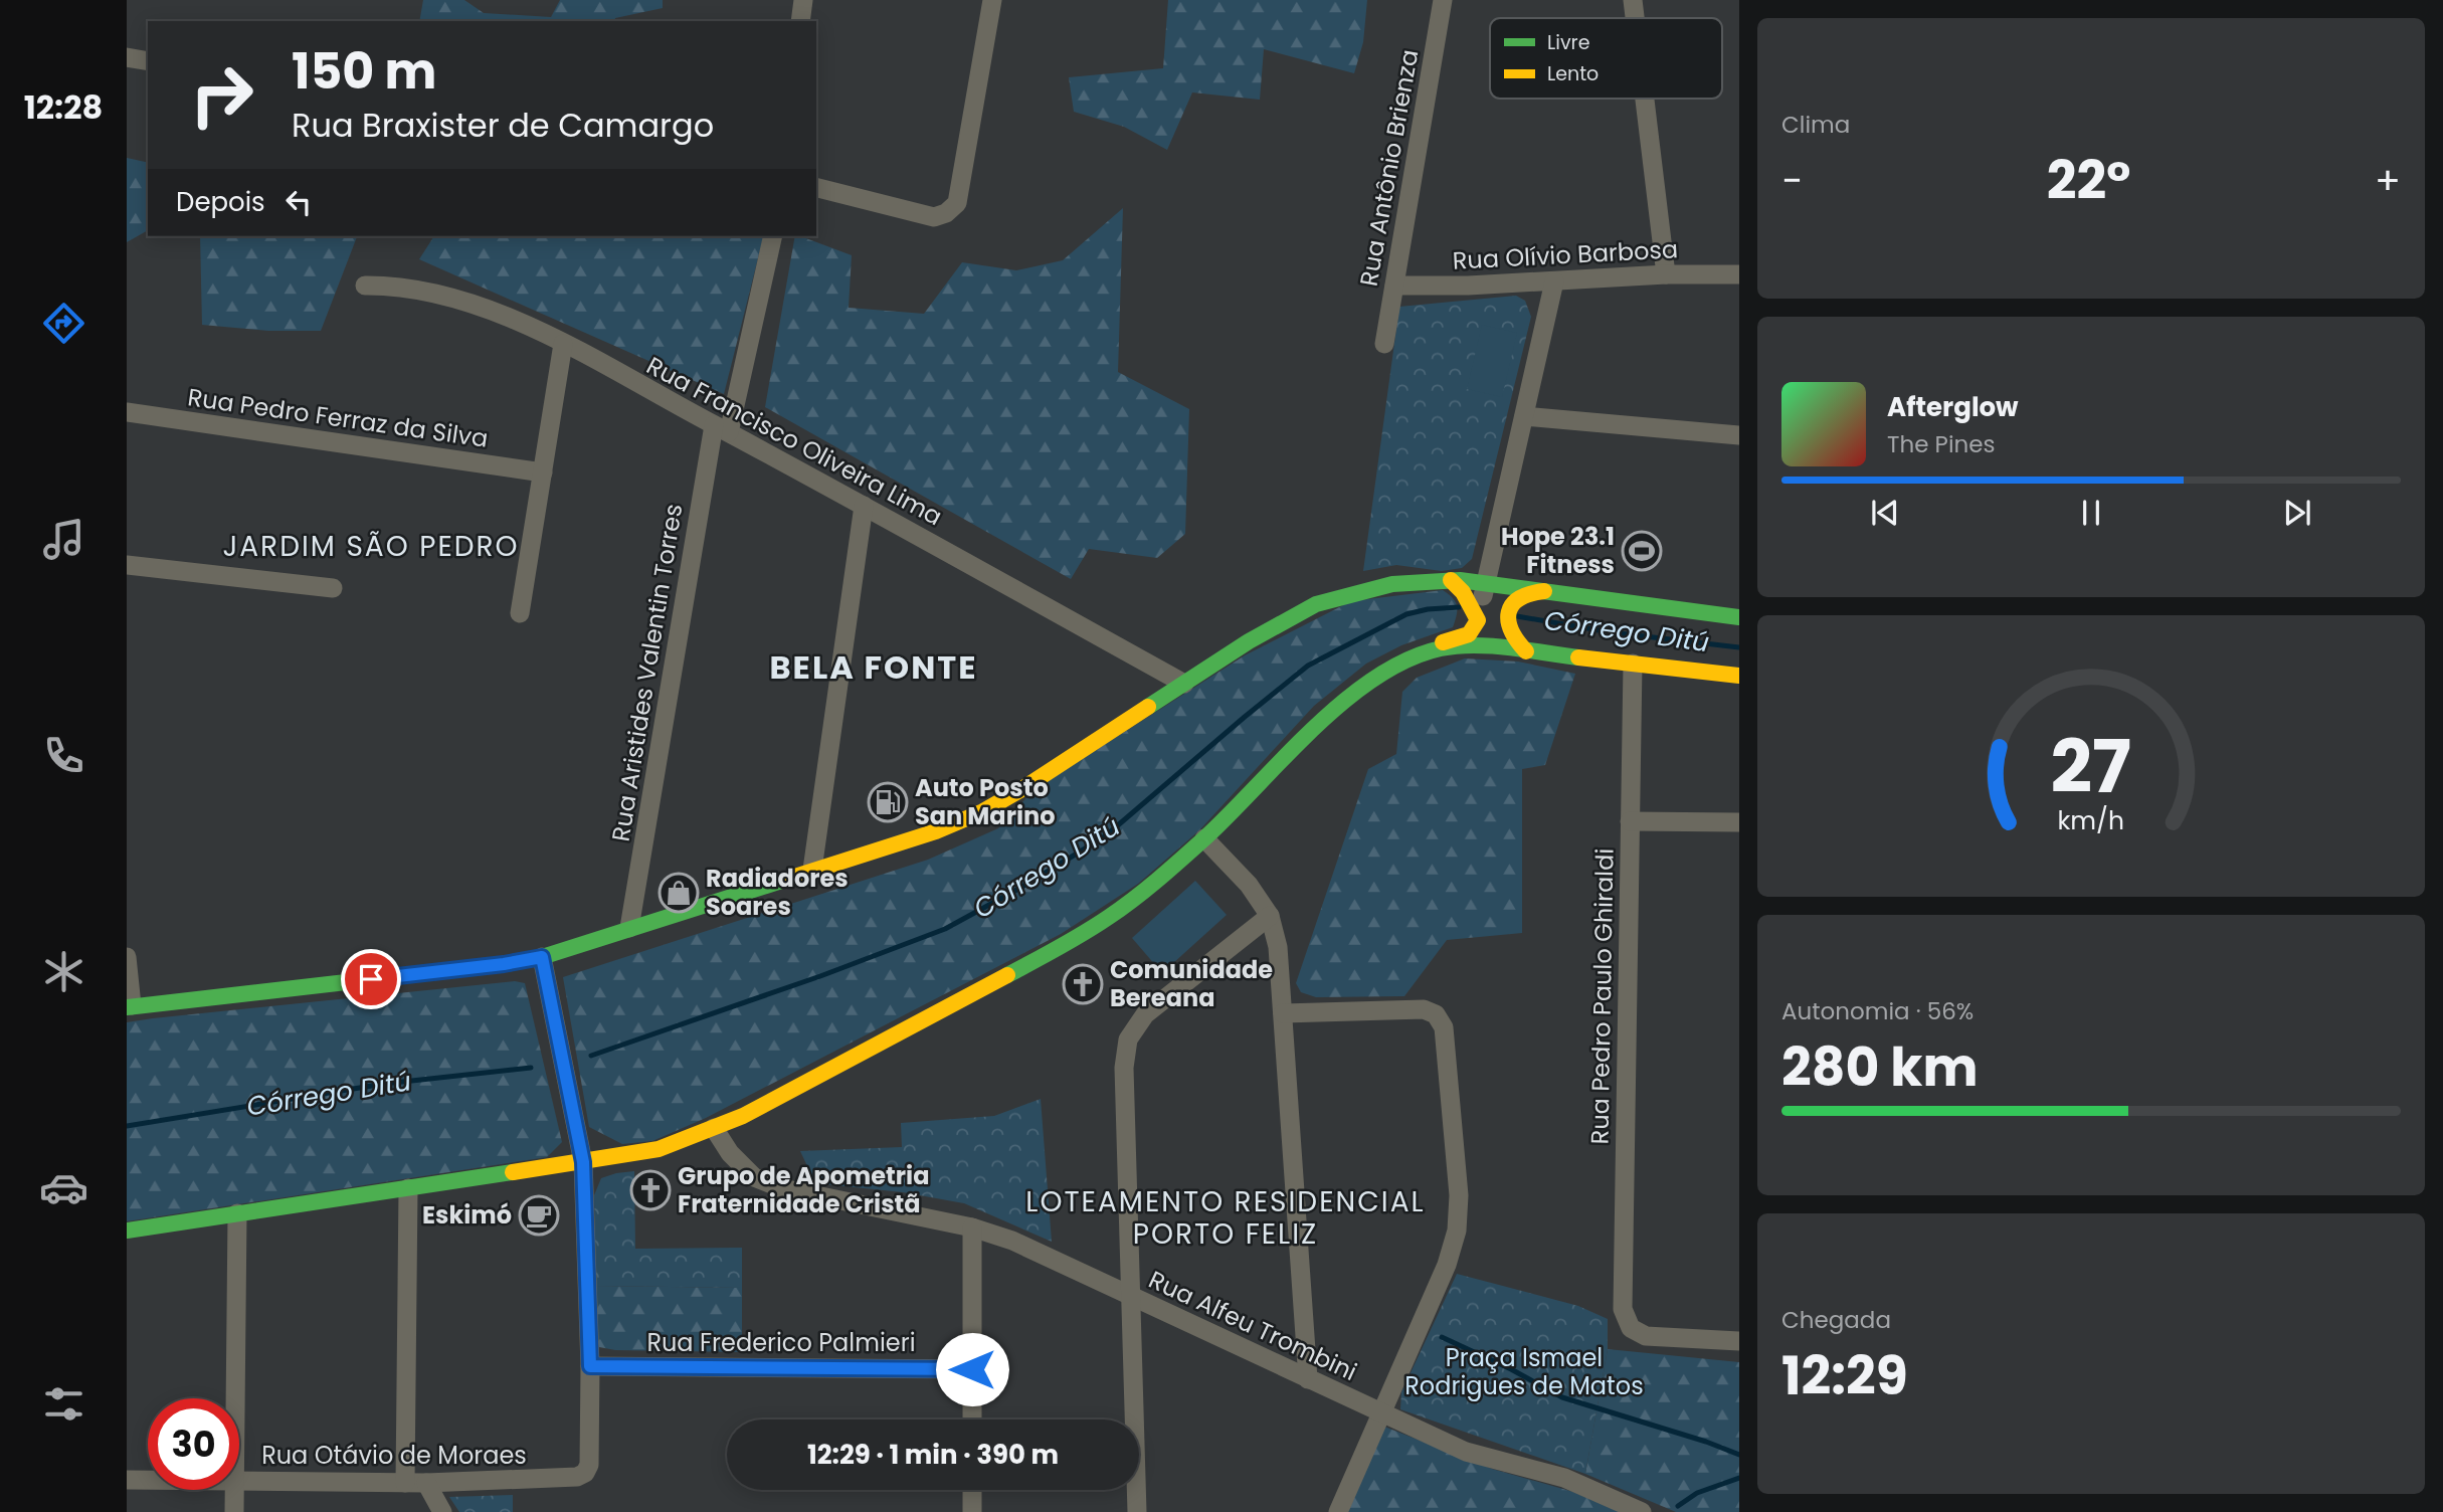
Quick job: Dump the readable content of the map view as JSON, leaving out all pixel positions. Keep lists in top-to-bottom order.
{
  "streets": {
    "street": [
      "Rua Antônio Brienza",
      "Rua Olívio Barbosa",
      "Rua Pedro Ferraz da Silva",
      "Rua Francisco Oliveira Lima",
      "Rua Aristides Valentin Torres",
      "Rua Pedro Paulo Ghiraldi",
      "Rua Alfeu Trombini",
      "Rua Frederico Palmieri",
      "Rua Otávio de Moraes"
    ]
  },
  "crossings": [
    ["Rua Antônio Brienza", "Rua Olívio Barbosa"],
    ["Rua Francisco Oliveira Lima", "Rua Aristides Valentin Torres"],
    ["Rua Frederico Palmieri", "Rua Otávio de Moraes"]
  ],
  "districts": ["JARDIM SÃO PEDRO", "BELA FONTE", "LOTEAMENTO RESIDENCIAL PORTO FELIZ"],
  "water": ["Córrego Ditú"],
  "parks": ["Praça Ismael Rodrigues de Matos"],
  "places": {
    "sports": ["Hope 23.1 Fitness"],
    "fuel station": ["Auto Posto San Marino"],
    "shop": ["Radiadores Soares"],
    "church": ["Comunidade Bereana", "Grupo de Apometria Fraternidade Cristã"],
    "cafe": ["Eskimó"]
  },
  "legend": ["Livre", "Lento"],
  "page": {
    "tabs": "12:28",
    "tile": [
      "Clima",
      ["Autonomia · 56%", "280 km"],
      ["Chegada", "12:29"]
    ],
    "turn": ["150 m", "Rua Braxister de Camargo"],
    "heat": ["−", "22°", "+"],
    "then": "Depois",
    "song": ["Afterglow", "The Pines"],
    "limit": "30",
    "trip": "12:29 · 1 min · 390 m",
    "gauge": ["27", "km/h"]
  }
}
